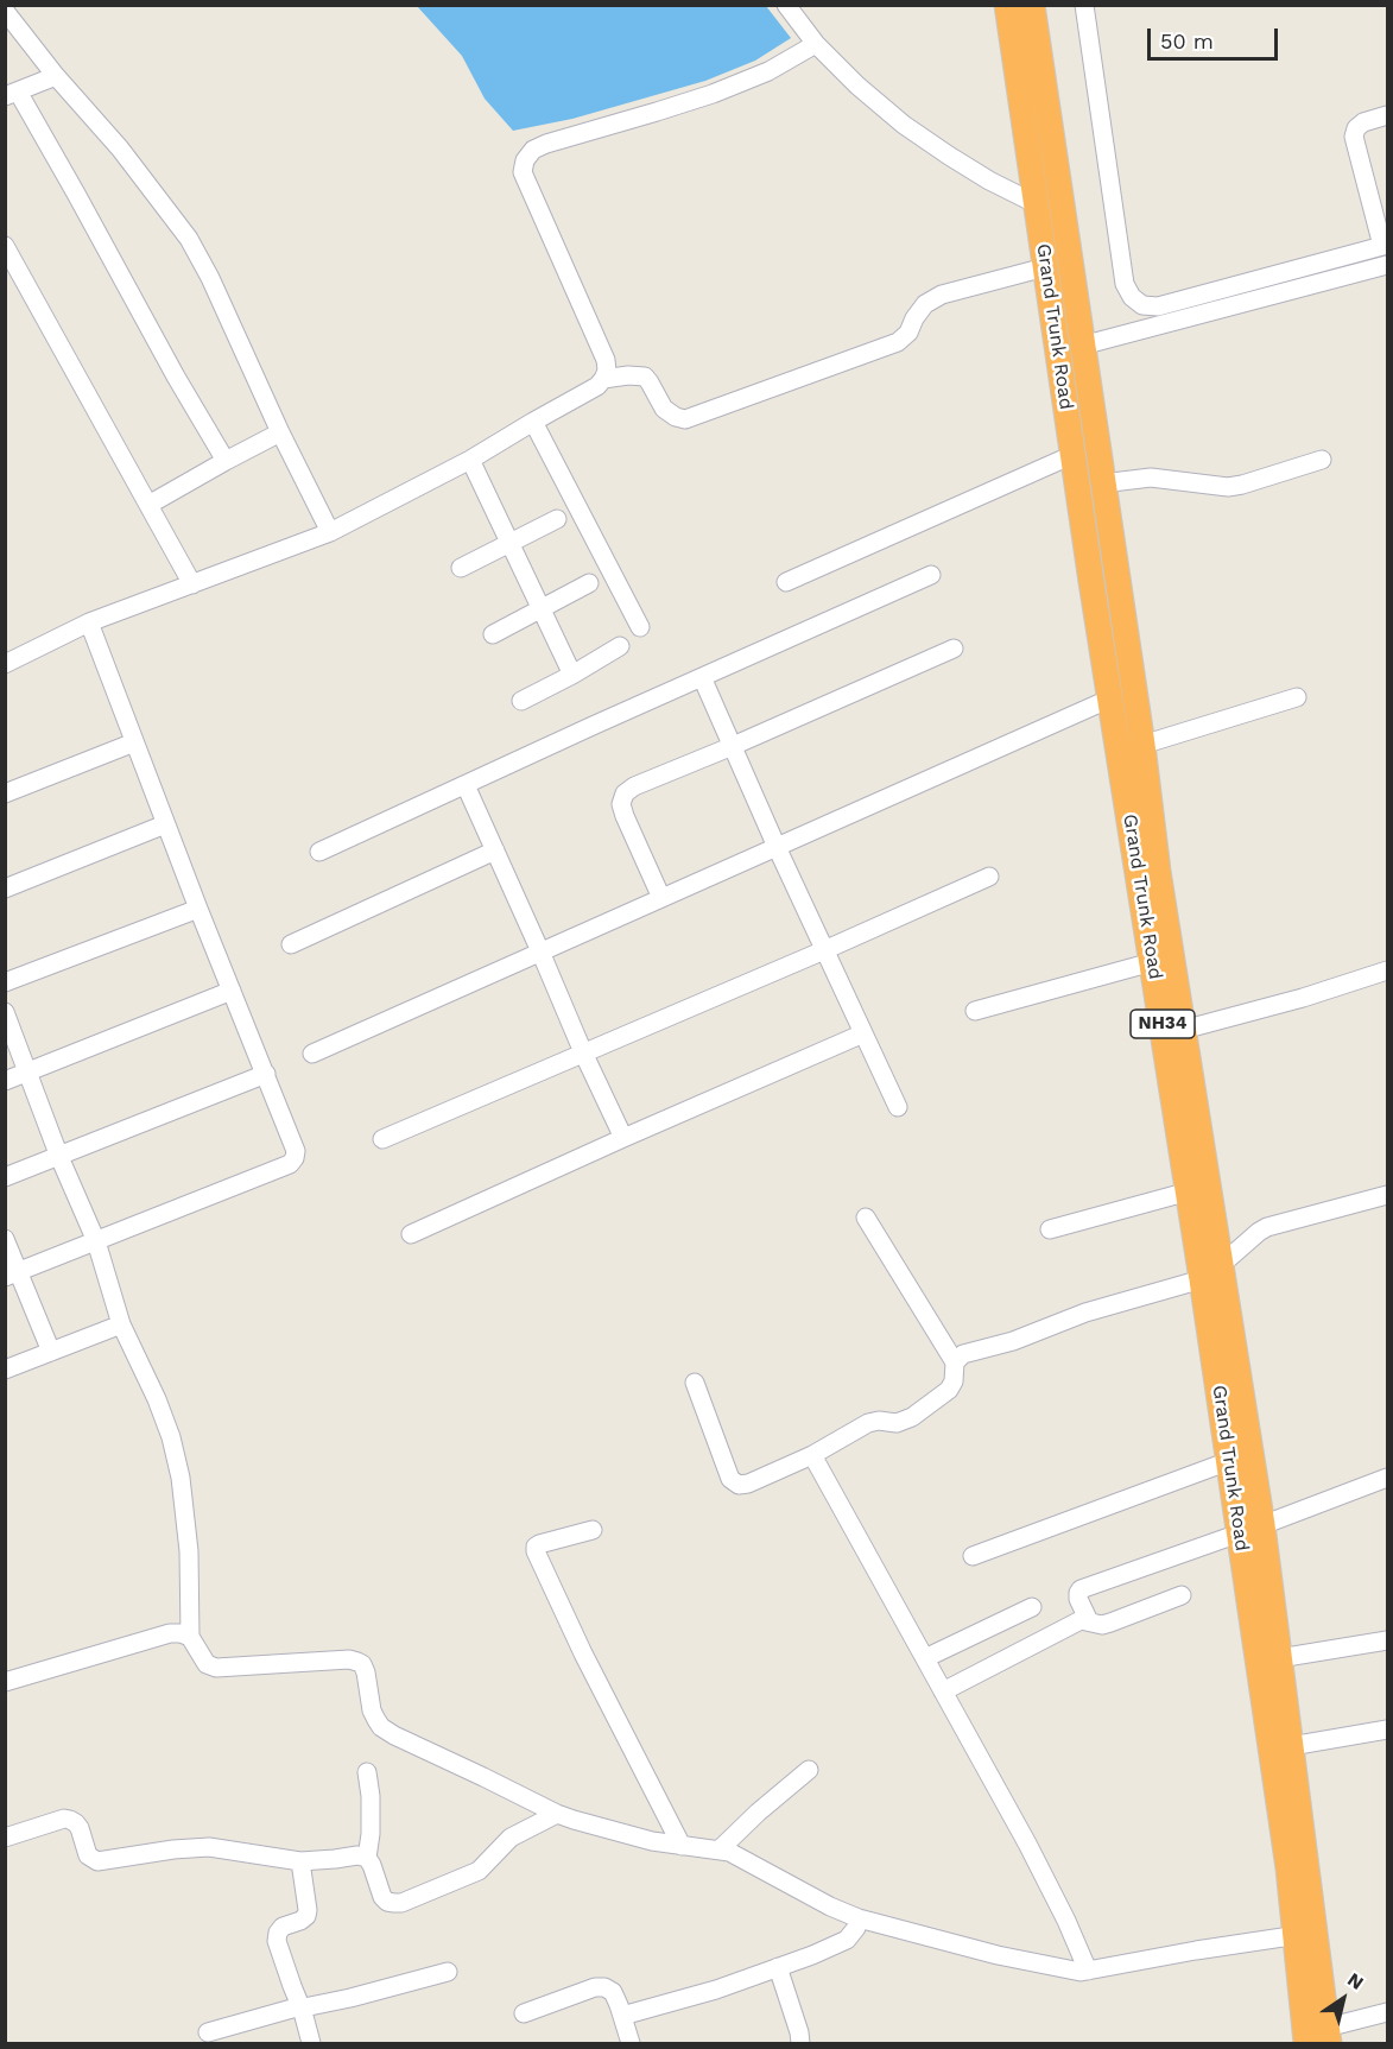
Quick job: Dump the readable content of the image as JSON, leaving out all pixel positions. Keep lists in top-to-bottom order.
{
  "streets": {
    "highway": ["Grand Trunk Road", "NH34"]
  },
  "scale_bar": "50 m",
  "north": "top right"
}
